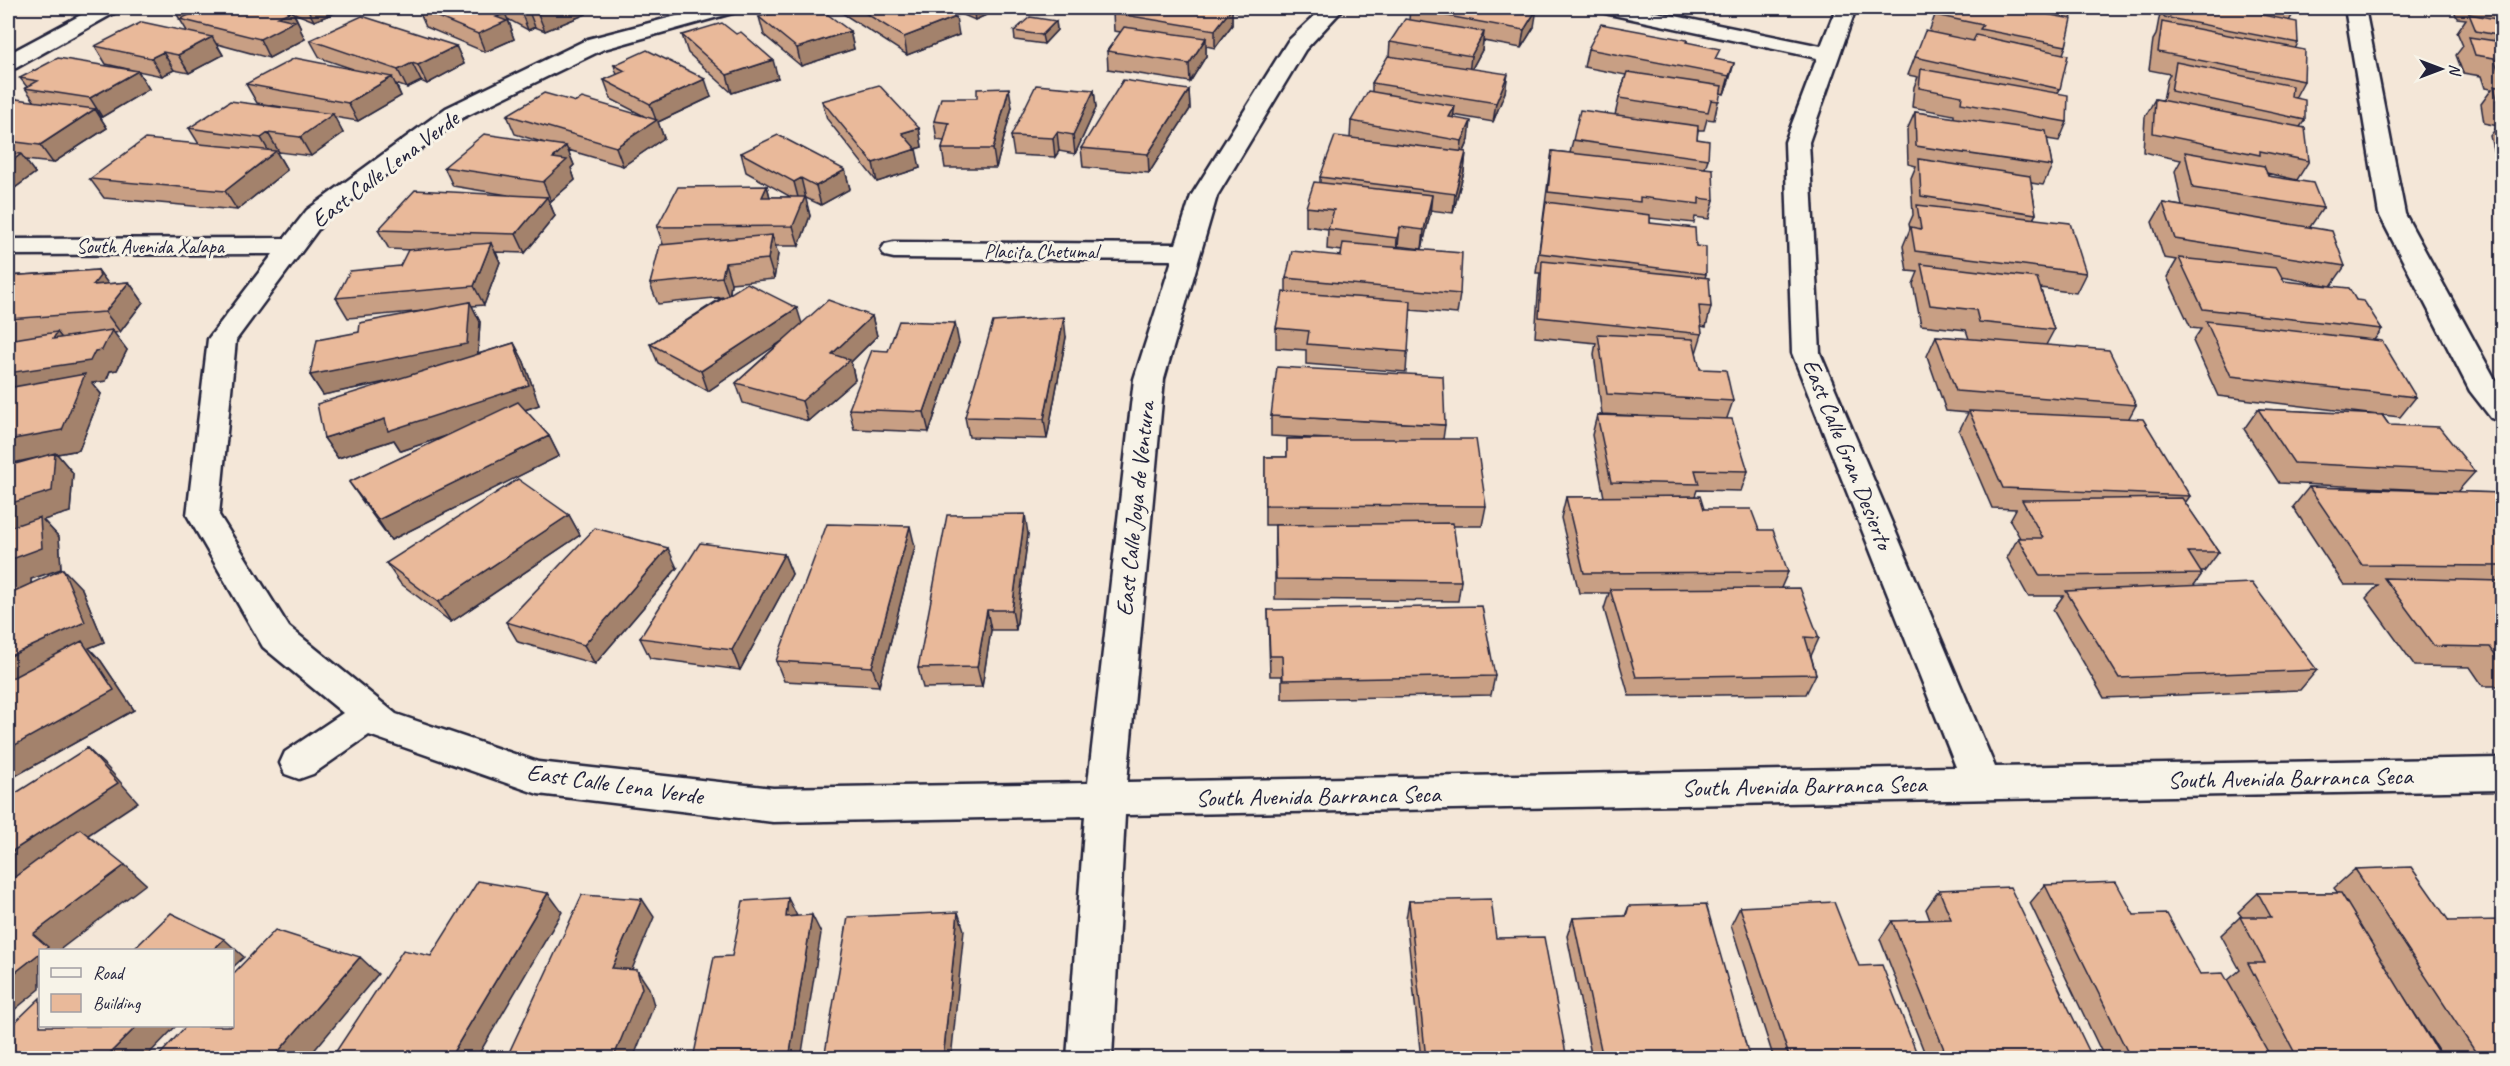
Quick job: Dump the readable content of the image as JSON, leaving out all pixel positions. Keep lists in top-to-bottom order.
{
  "streets": {
    "street": [
      "East Calle Lena Verde",
      "South Avenida Xalapa",
      "Placita Chetumal",
      "East Calle Gran Desierto",
      "East Calle Joya de Ventura",
      "South Avenida Barranca Seca"
    ]
  },
  "crossings": [
    ["East Calle Lena Verde", "South Avenida Xalapa"],
    ["East Calle Lena Verde", "East Calle Joya de Ventura"],
    ["East Calle Lena Verde", "South Avenida Barranca Seca"],
    ["Placita Chetumal", "East Calle Joya de Ventura"],
    ["East Calle Gran Desierto", "South Avenida Barranca Seca"],
    ["East Calle Joya de Ventura", "South Avenida Barranca Seca"]
  ],
  "legend": ["Road", "Building"],
  "north": "right"
}
